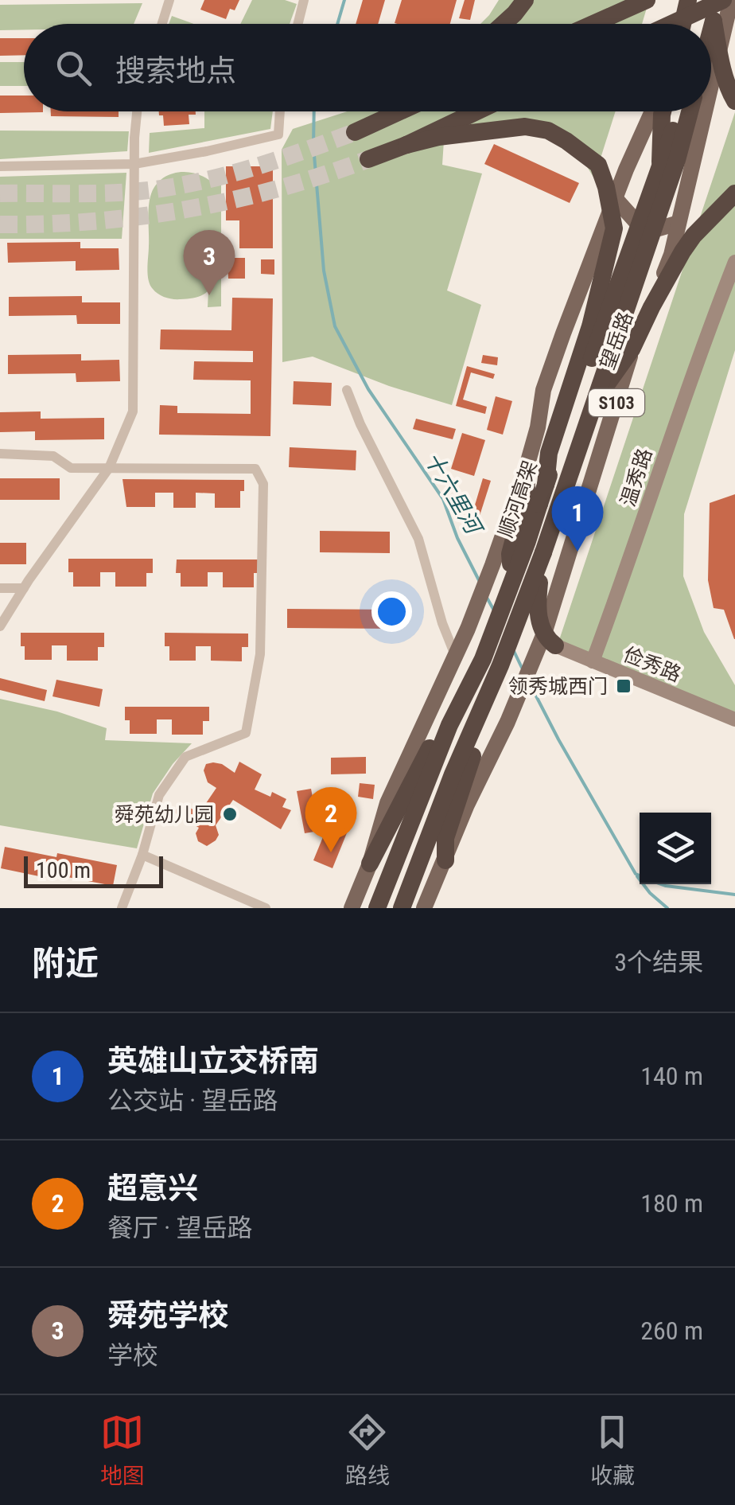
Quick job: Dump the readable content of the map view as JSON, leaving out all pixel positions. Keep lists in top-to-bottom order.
{
  "streets": {
    "highway": ["顺河高架"],
    "main road": ["望岳路", "S103"],
    "street": ["温秀路", "俭秀路"]
  },
  "crossings": [
    ["望岳路", "俭秀路"],
    ["温秀路", "俭秀路"]
  ],
  "water": ["十六里河"],
  "places": {
    "transit": ["领秀城西门"],
    "other": ["舜苑幼儿园"]
  },
  "scale_bar": "100 m",
  "page": {
    "search": "搜索地点",
    "pins": ["3", "1", "2"],
    "scale": "100 m",
    "heading": ["附近", "3个结果"],
    "list": [
      {
        "mark": "1",
        "name": "英雄山立交桥南",
        "note": "公交站 · 望岳路",
        "value": "140 m"
      },
      {
        "mark": "2",
        "name": "超意兴",
        "note": "餐厅 · 望岳路",
        "value": "180 m"
      },
      {
        "mark": "3",
        "name": "舜苑学校",
        "note": "学校",
        "value": "260 m"
      }
    ],
    "nav": ["地图", "路线", "收藏"]
  }
}
